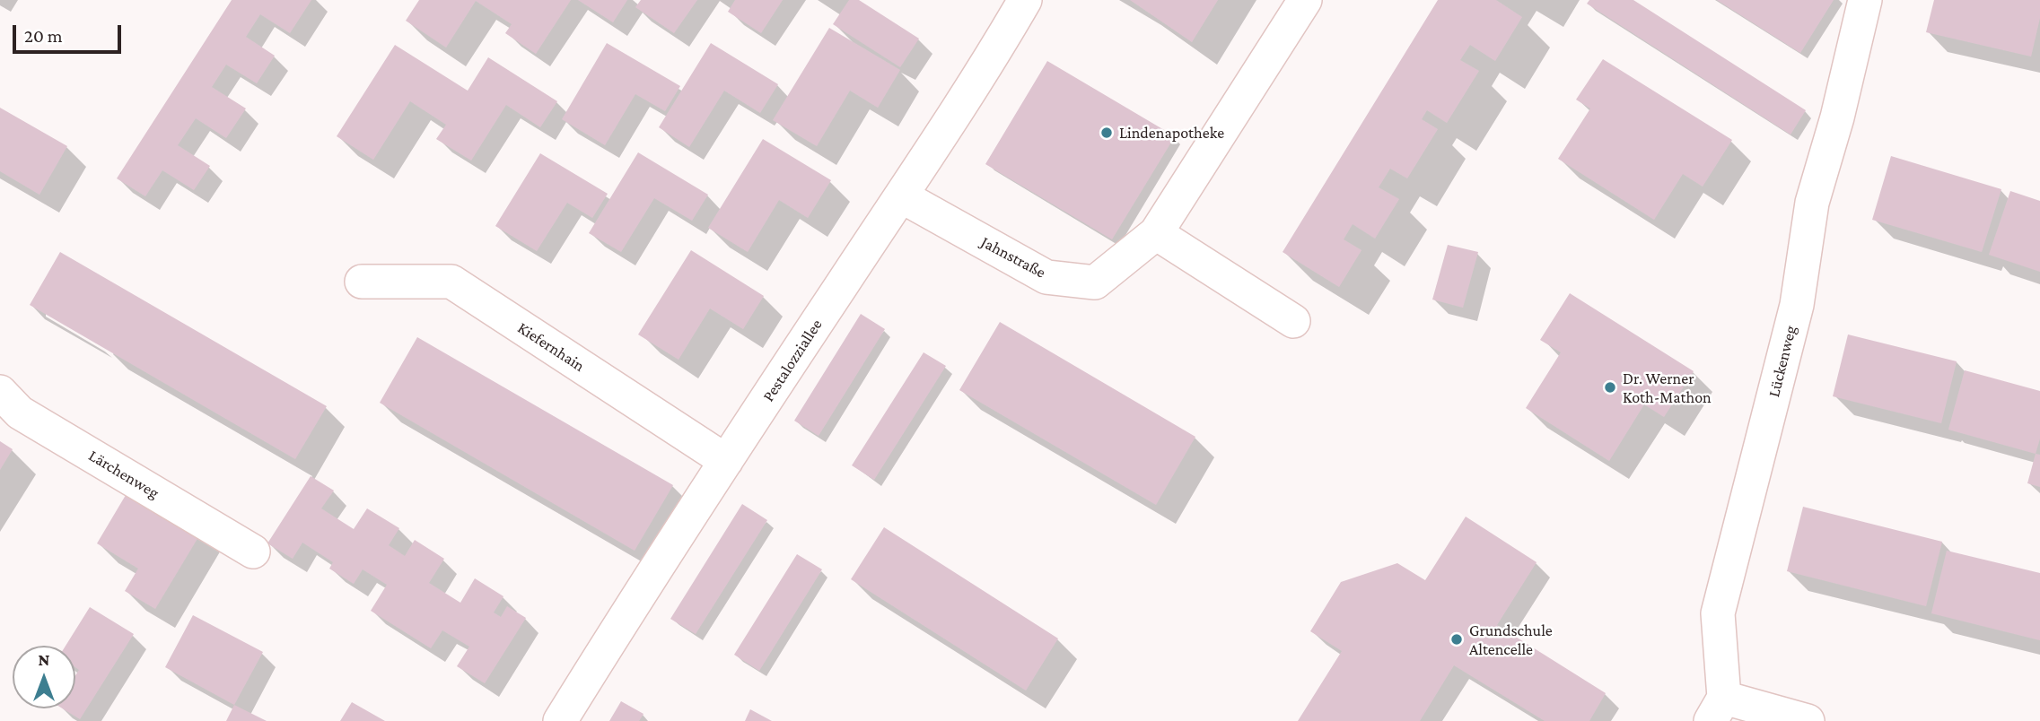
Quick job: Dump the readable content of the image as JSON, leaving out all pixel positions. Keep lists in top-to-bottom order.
{
  "streets": {
    "street": [
      "Jahnstraße",
      "Kiefernhain",
      "Pestalozziallee",
      "Lückenweg",
      "Lärchenweg"
    ]
  },
  "crossings": [
    ["Jahnstraße", "Pestalozziallee"],
    ["Kiefernhain", "Pestalozziallee"]
  ],
  "places": ["Lindenapotheke", "Dr. Werner Koth-Mathon", "Grundschule Altencelle"],
  "scale_bar": "20 m",
  "north": "top"
}
